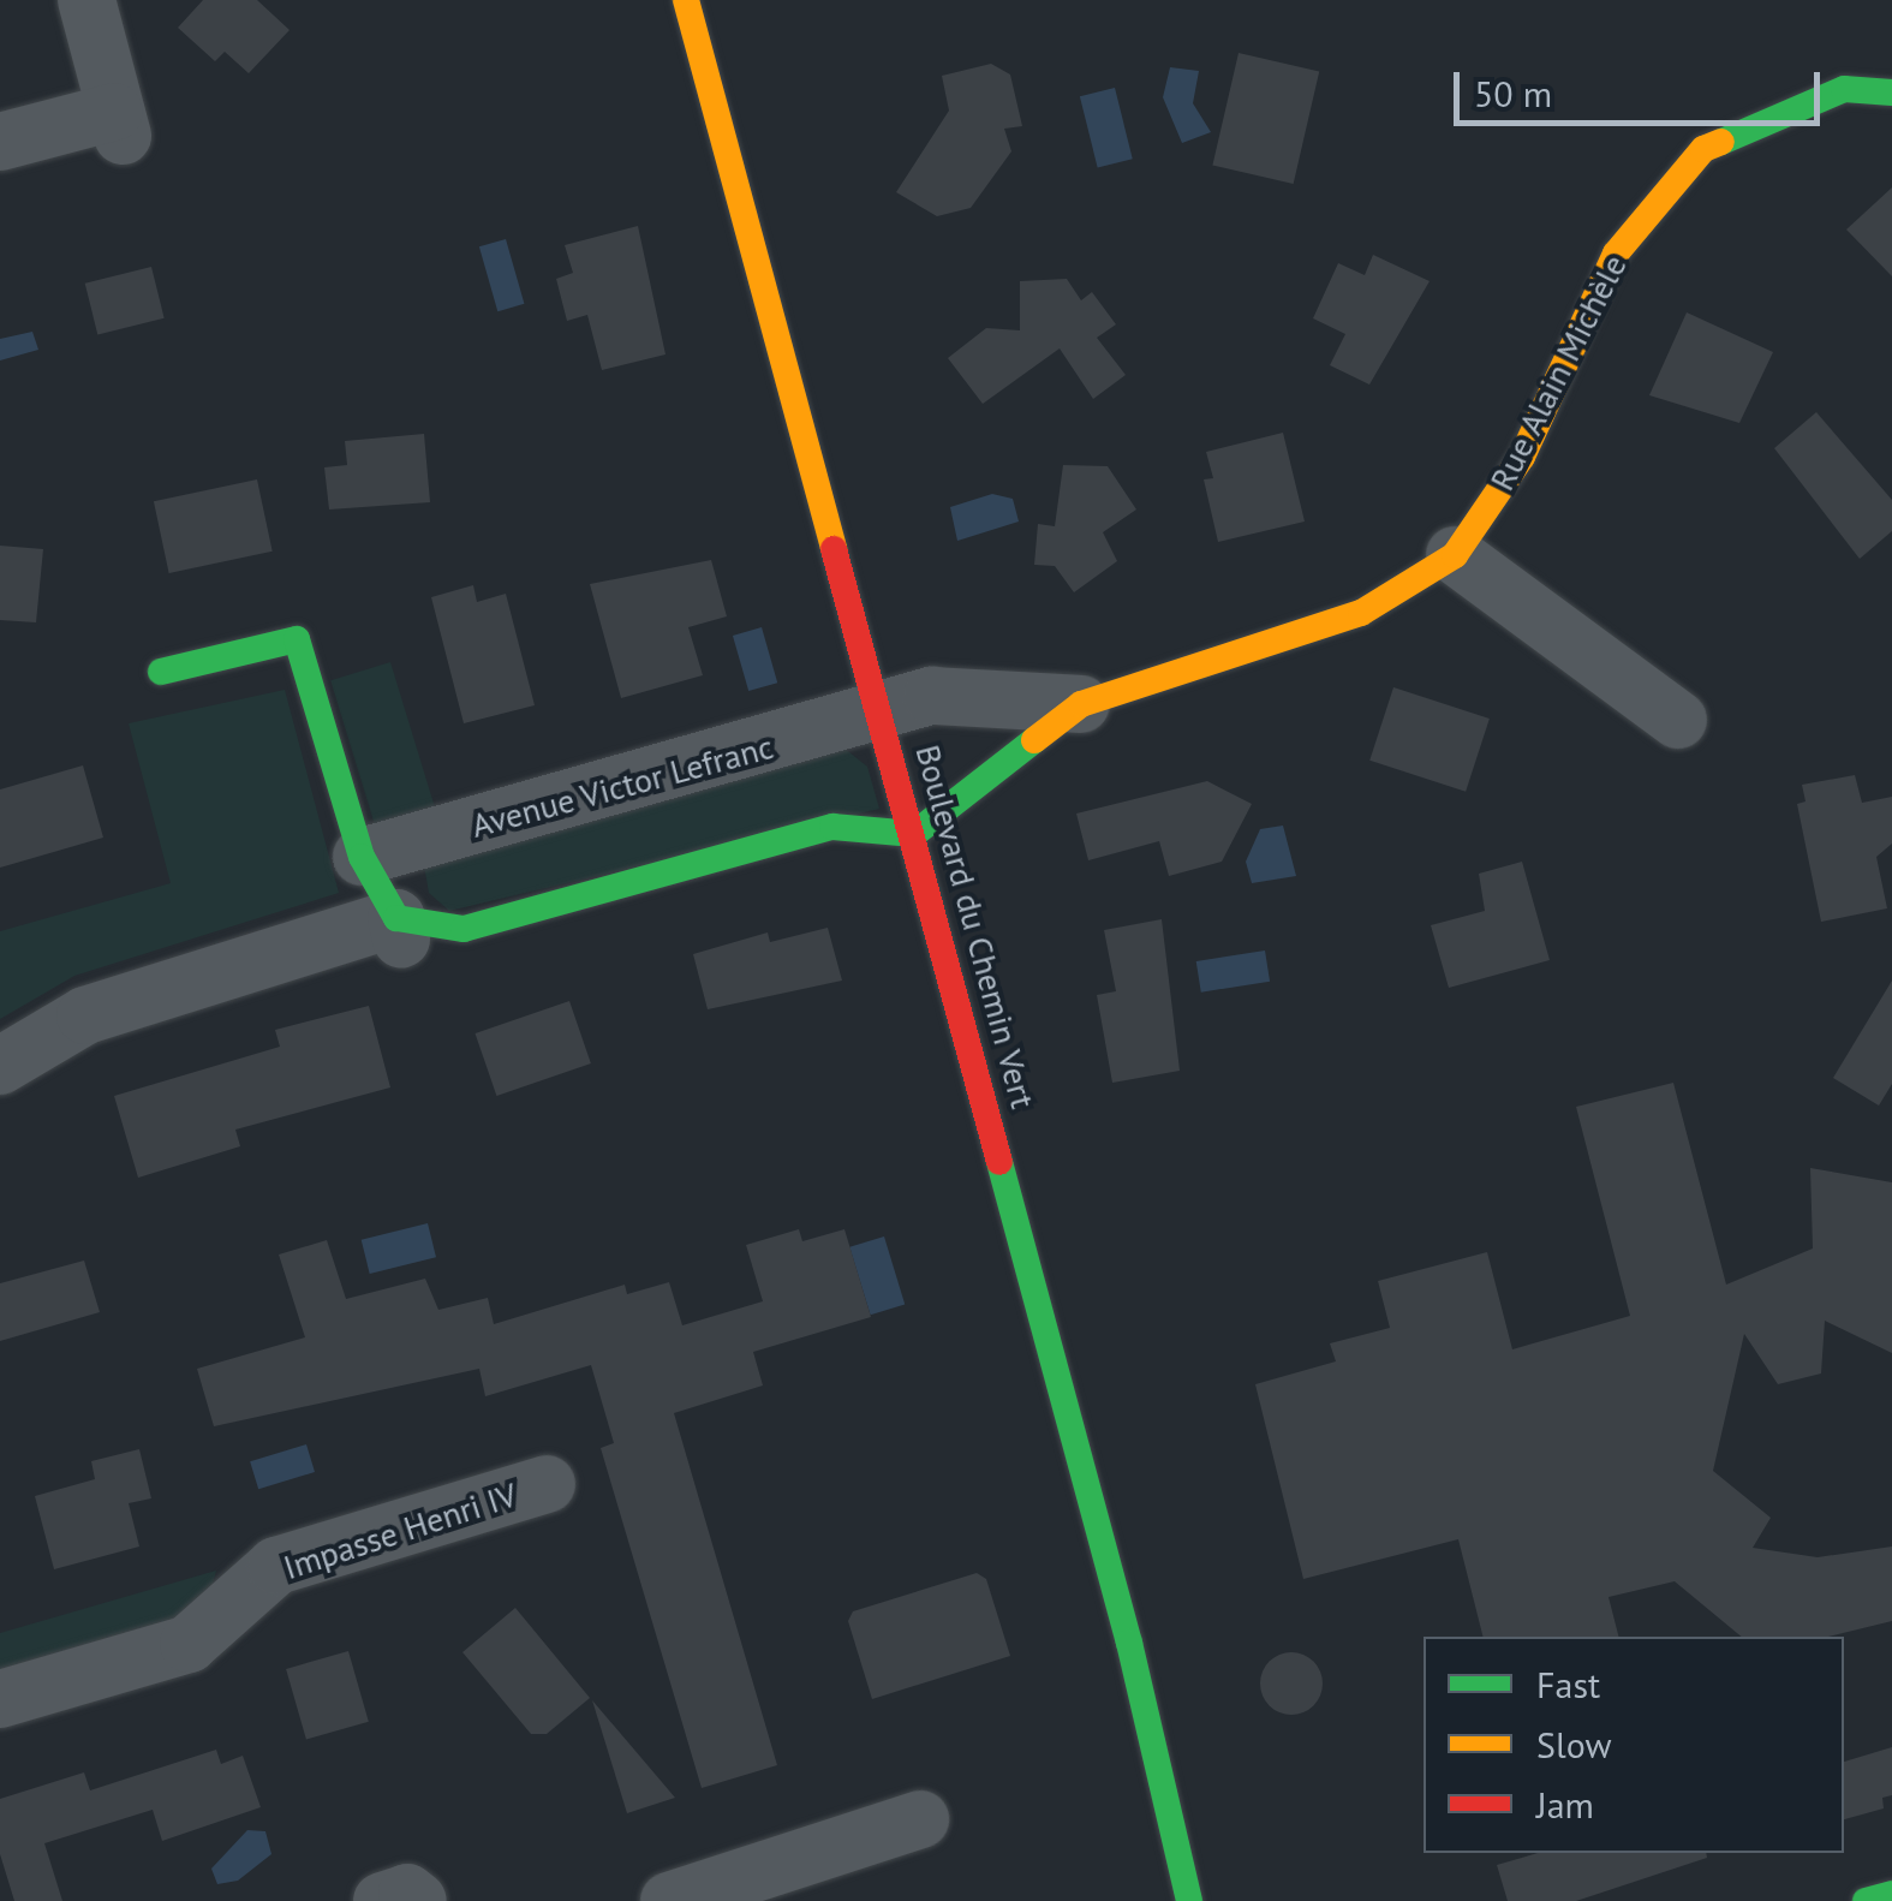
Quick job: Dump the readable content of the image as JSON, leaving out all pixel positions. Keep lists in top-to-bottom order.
{
  "streets": {
    "street": [
      "Rue Alain Michèle",
      "Avenue Victor Lefranc",
      "Boulevard du Chemin Vert",
      "Impasse Henri IV"
    ]
  },
  "crossings": [
    ["Rue Alain Michèle", "Avenue Victor Lefranc"],
    ["Rue Alain Michèle", "Boulevard du Chemin Vert"],
    ["Avenue Victor Lefranc", "Boulevard du Chemin Vert"]
  ],
  "legend": ["Fast", "Slow", "Jam"],
  "scale_bar": "50 m"
}
